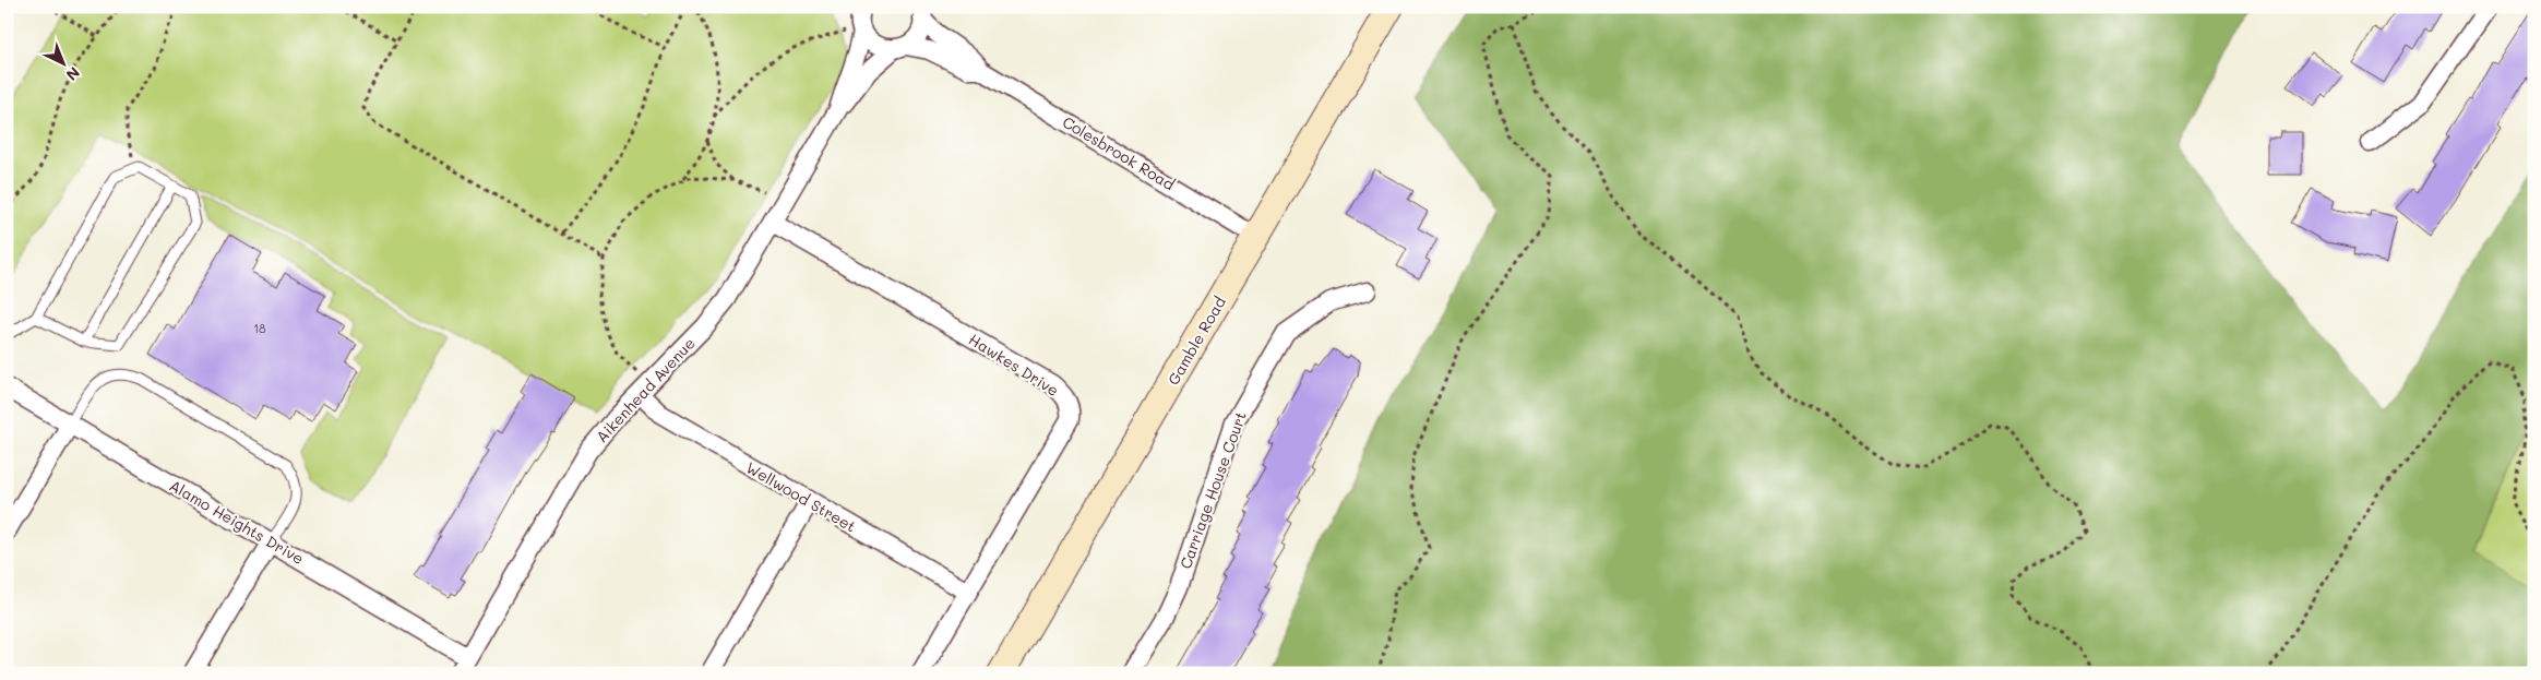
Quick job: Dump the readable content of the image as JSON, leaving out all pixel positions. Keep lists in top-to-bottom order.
{
  "streets": {
    "main road": ["Gamble Road"],
    "street": [
      "Colesbrook Road",
      "Hawkes Drive",
      "Aikenhead Avenue",
      "Carriage House Court",
      "Wellwood Street",
      "Alamo Heights Drive"
    ]
  },
  "crossings": [
    ["Colesbrook Road", "Gamble Road"],
    ["Colesbrook Road", "Aikenhead Avenue"],
    ["Hawkes Drive", "Aikenhead Avenue"],
    ["Hawkes Drive", "Wellwood Street"],
    ["Aikenhead Avenue", "Wellwood Street"],
    ["Aikenhead Avenue", "Alamo Heights Drive"]
  ],
  "house_numbers": ["18"],
  "north": "bottom right"
}
